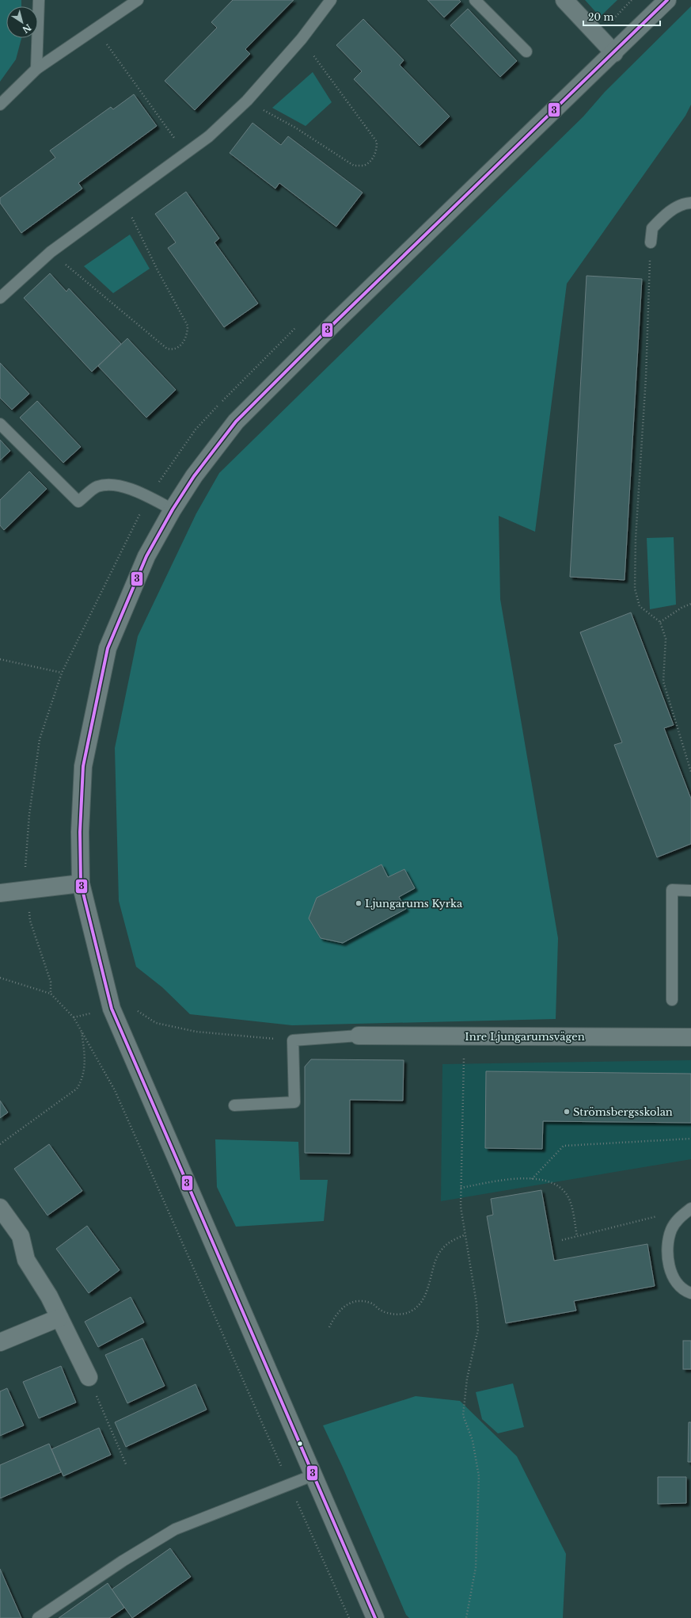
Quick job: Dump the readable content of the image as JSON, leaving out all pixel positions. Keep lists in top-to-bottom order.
{
  "streets": {
    "street": ["Inre Ljungarumsvägen"]
  },
  "places": ["Ljungarums Kyrka", "Strömsbergsskolan"],
  "lines": ["transit line 3"],
  "scale_bar": "20 m",
  "north": "bottom right"
}
